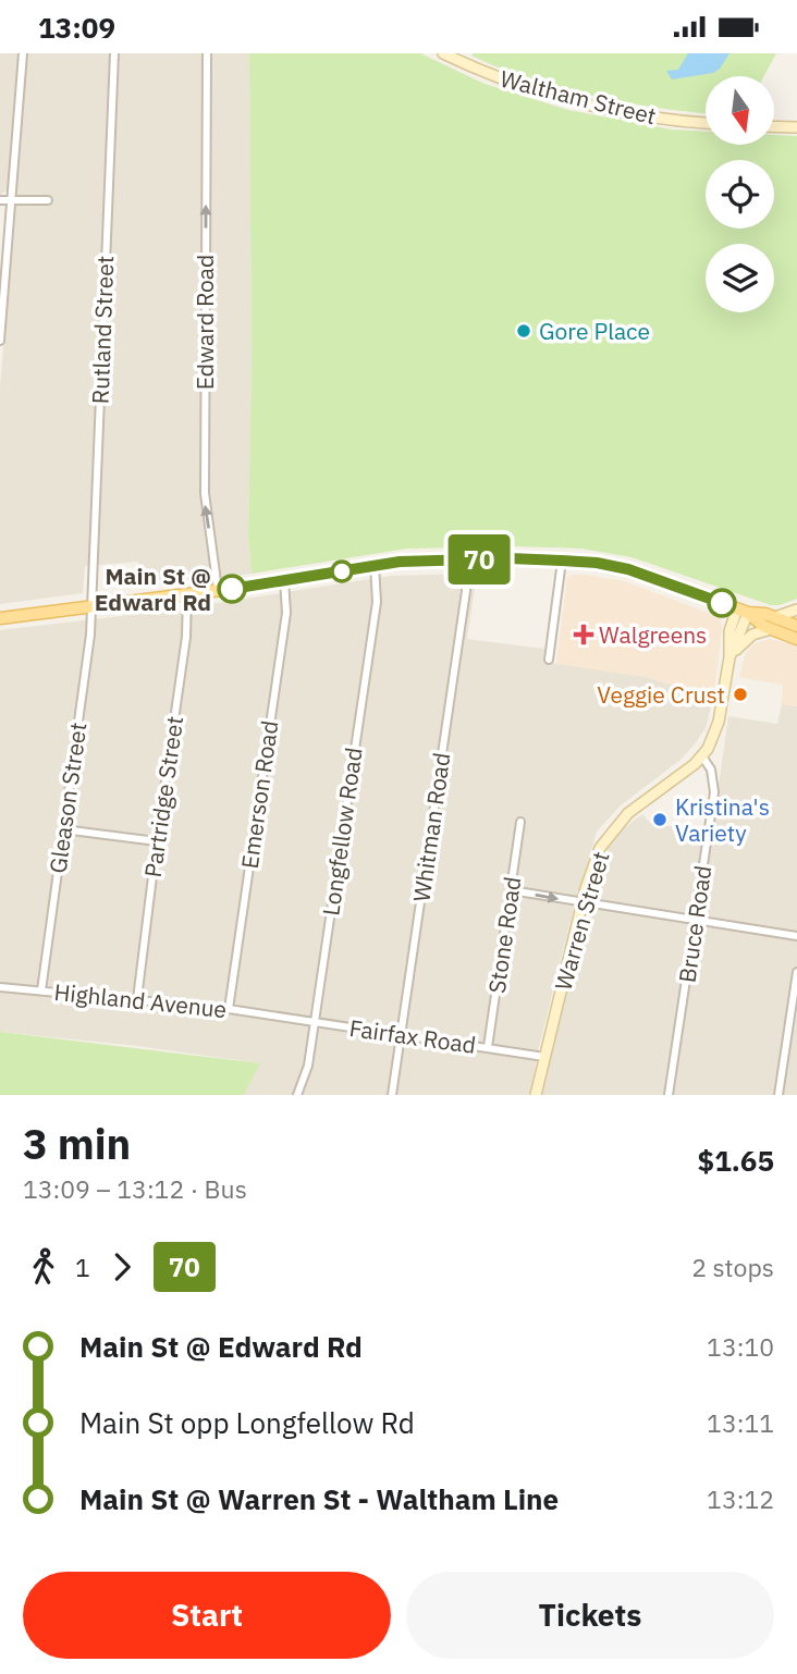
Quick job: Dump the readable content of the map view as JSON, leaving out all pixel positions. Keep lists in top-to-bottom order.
{
  "streets": {
    "main road": ["Waltham Street", "Warren Street"],
    "street": [
      "Edward Road",
      "Rutland Street",
      "Emerson Road",
      "Partridge Street",
      "Gleason Street",
      "Whitman Road",
      "Longfellow Road",
      "Bruce Road",
      "Stone Road",
      "Highland Avenue",
      "Fairfax Road"
    ]
  },
  "crossings": [
    ["Rutland Street", "Gleason Street"],
    ["Emerson Road", "Highland Avenue"],
    ["Partridge Street", "Highland Avenue"],
    ["Gleason Street", "Highland Avenue"],
    ["Whitman Road", "Fairfax Road"],
    ["Longfellow Road", "Fairfax Road"],
    ["Warren Street", "Bruce Road"],
    ["Warren Street", "Fairfax Road"],
    ["Stone Road", "Fairfax Road"],
    ["Highland Avenue", "Fairfax Road"]
  ],
  "one_way": ["Edward Road"],
  "places": {
    "other": [
      "Gore Place",
      "Main St @ Edward Rd",
      "Veggie Crust",
      "Kristina's Variety"
    ],
    "health": ["Walgreens"]
  },
  "lines": ["bus line 70"],
  "north": "bottom",
  "page": {
    "status": "13:09",
    "on_map": "70",
    "heading": ["3 min", "13:09 – 13:12 · Bus", "$1.65"],
    "legs": ["1", "70", "2 stops"],
    "list": [
      {
        "name": "Main St @ Edward Rd",
        "value": "13:10"
      },
      {
        "name": "Main St opp Longfellow Rd",
        "value": "13:11"
      },
      {
        "name": "Main St @ Warren St - Waltham Line",
        "value": "13:12"
      }
    ],
    "buttons": ["Start", "Tickets"]
  }
}
